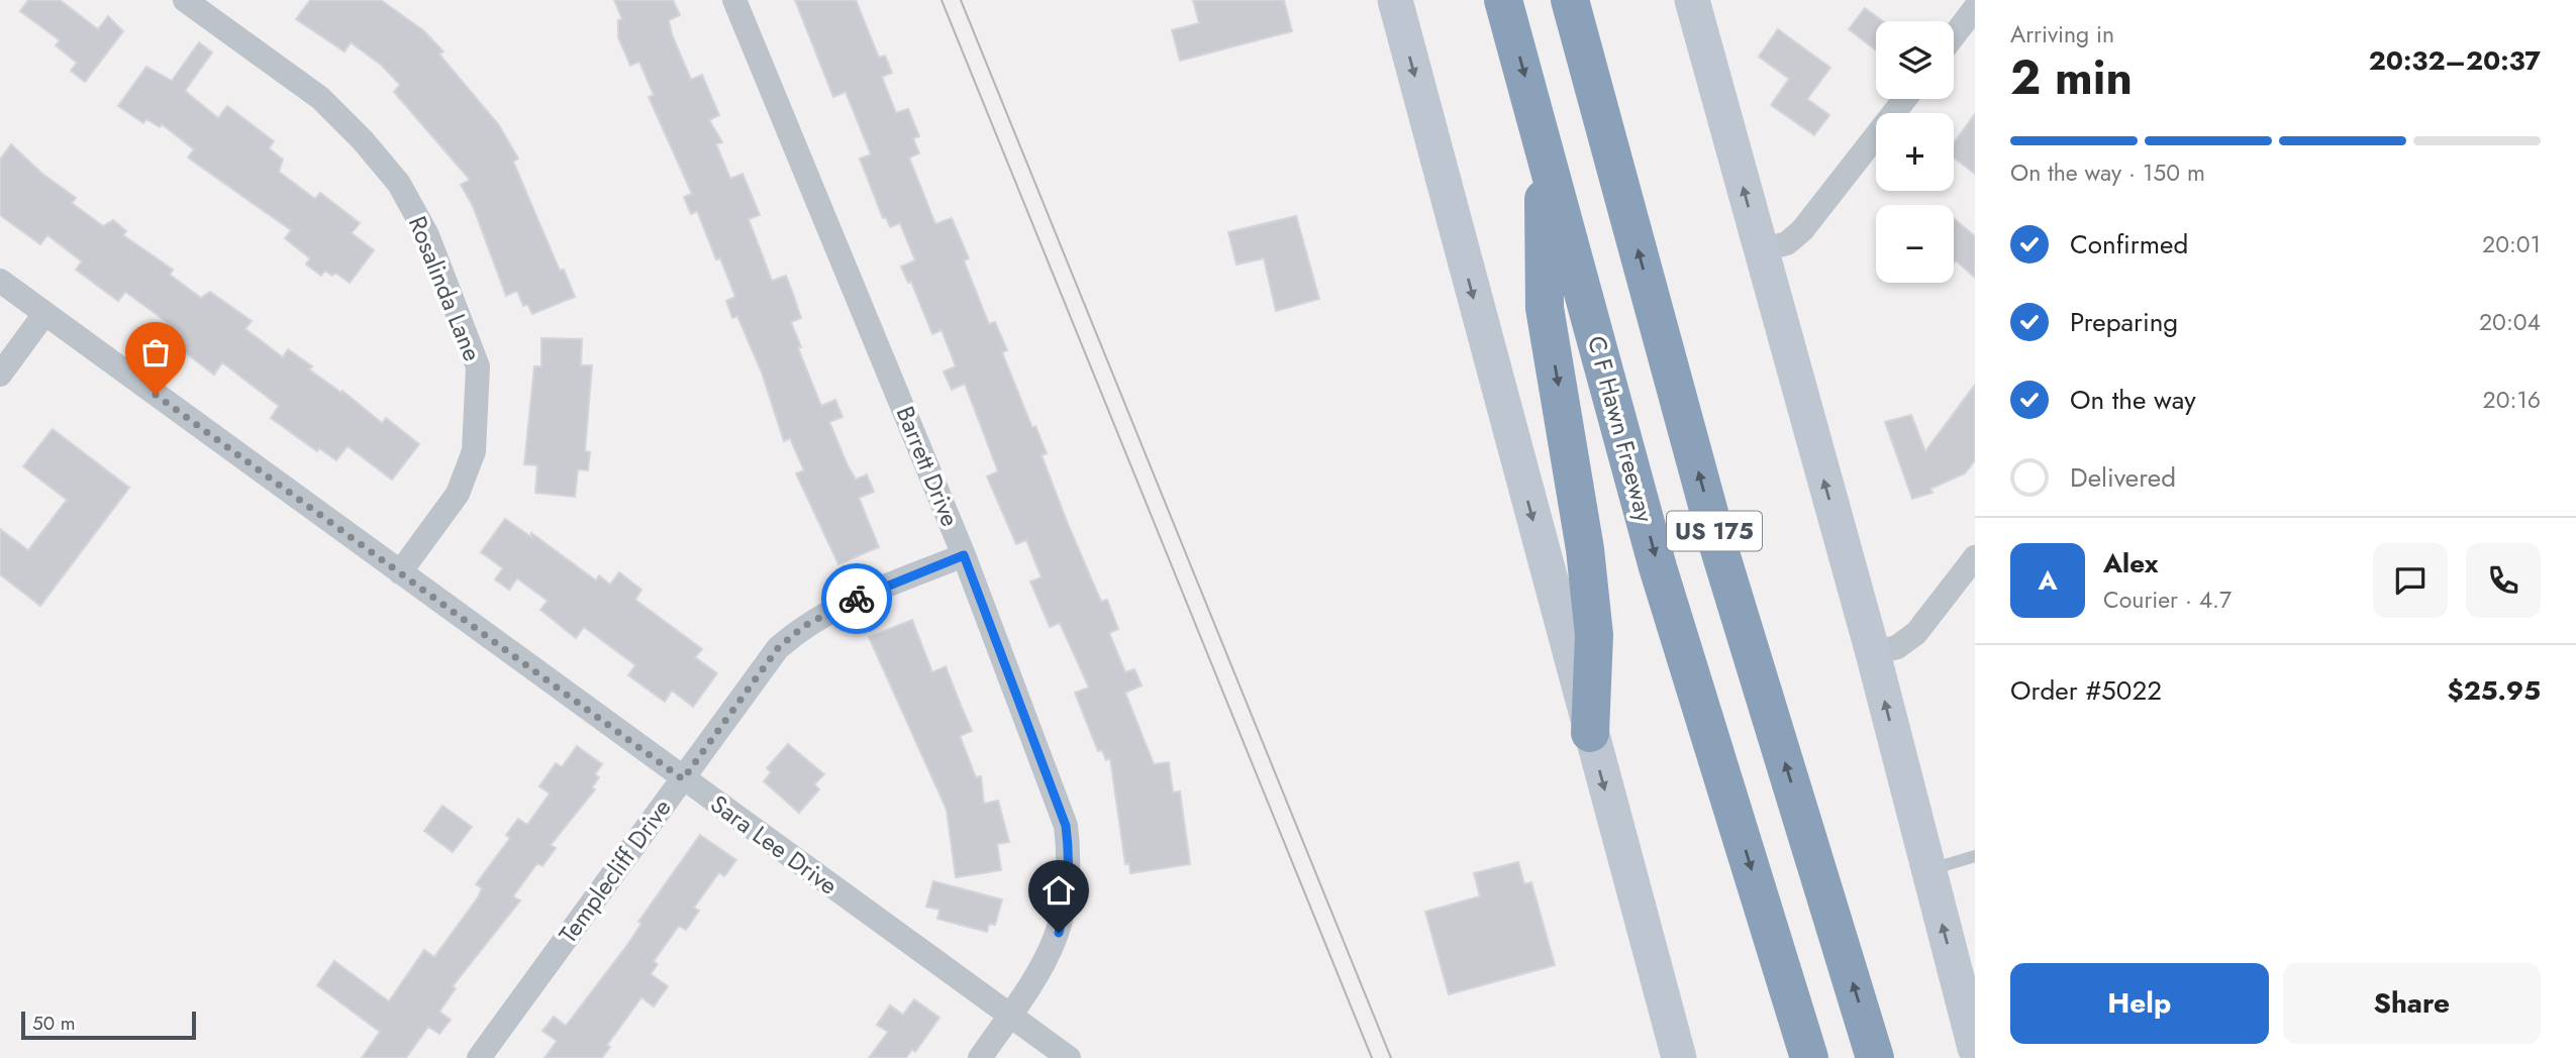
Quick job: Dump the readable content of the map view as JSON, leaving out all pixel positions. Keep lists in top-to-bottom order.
{
  "streets": {
    "highway": ["C F Hawn Freeway", "US 175"],
    "street": [
      "Rosalinda Lane",
      "Barrett Drive",
      "Sara Lee Drive",
      "Templecliff Drive"
    ]
  },
  "crossings": [
    ["Rosalinda Lane", "Sara Lee Drive"],
    ["Barrett Drive", "Sara Lee Drive"],
    ["Barrett Drive", "Templecliff Drive"],
    ["Sara Lee Drive", "Templecliff Drive"]
  ],
  "scale_bar": "50 m",
  "page": {
    "heading": ["2 min", "Arriving in", "20:32–20:37"],
    "panel": [
      "Alex",
      "Courier · 4.7",
      "Order #5022",
      "$25.95"
    ],
    "map_buttons": ["+", "−"],
    "bar": "On the way · 150 m",
    "list": [
      ["Confirmed", "20:01"],
      ["Preparing", "20:04"],
      ["On the way", "20:16"],
      "Delivered"
    ],
    "round": "A",
    "buttons": ["Help", "Share"],
    "scale": "50 m"
  }
}
